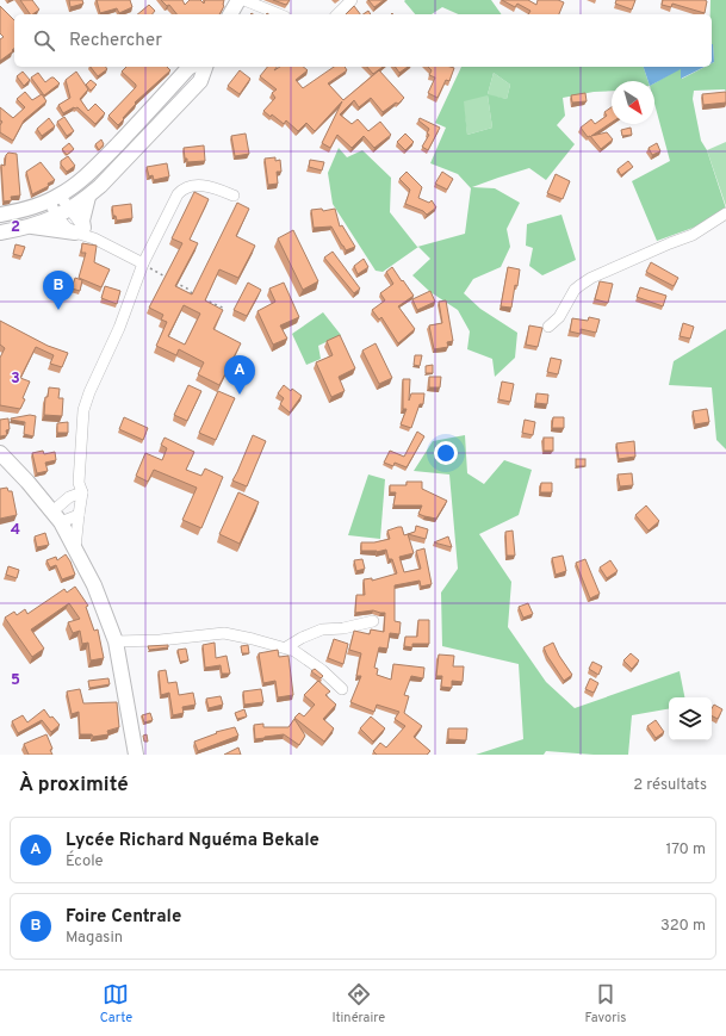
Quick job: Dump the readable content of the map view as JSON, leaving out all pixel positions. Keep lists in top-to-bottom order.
{
  "north": "bottom right",
  "page": {
    "search": "Rechercher",
    "pins": ["B", "A"],
    "heading": ["À proximité", "2 résultats"],
    "list": [
      {
        "mark": "A",
        "name": "Lycée Richard Nguéma Bekale",
        "note": "École",
        "value": "170 m"
      },
      {
        "mark": "B",
        "name": "Foire Centrale",
        "note": "Magasin",
        "value": "320 m"
      }
    ],
    "nav": ["Carte", "Itinéraire", "Favoris"]
  },
  "grid": {
    "rows": [
      "2",
      "3",
      "4",
      "5"
    ]
  }
}
